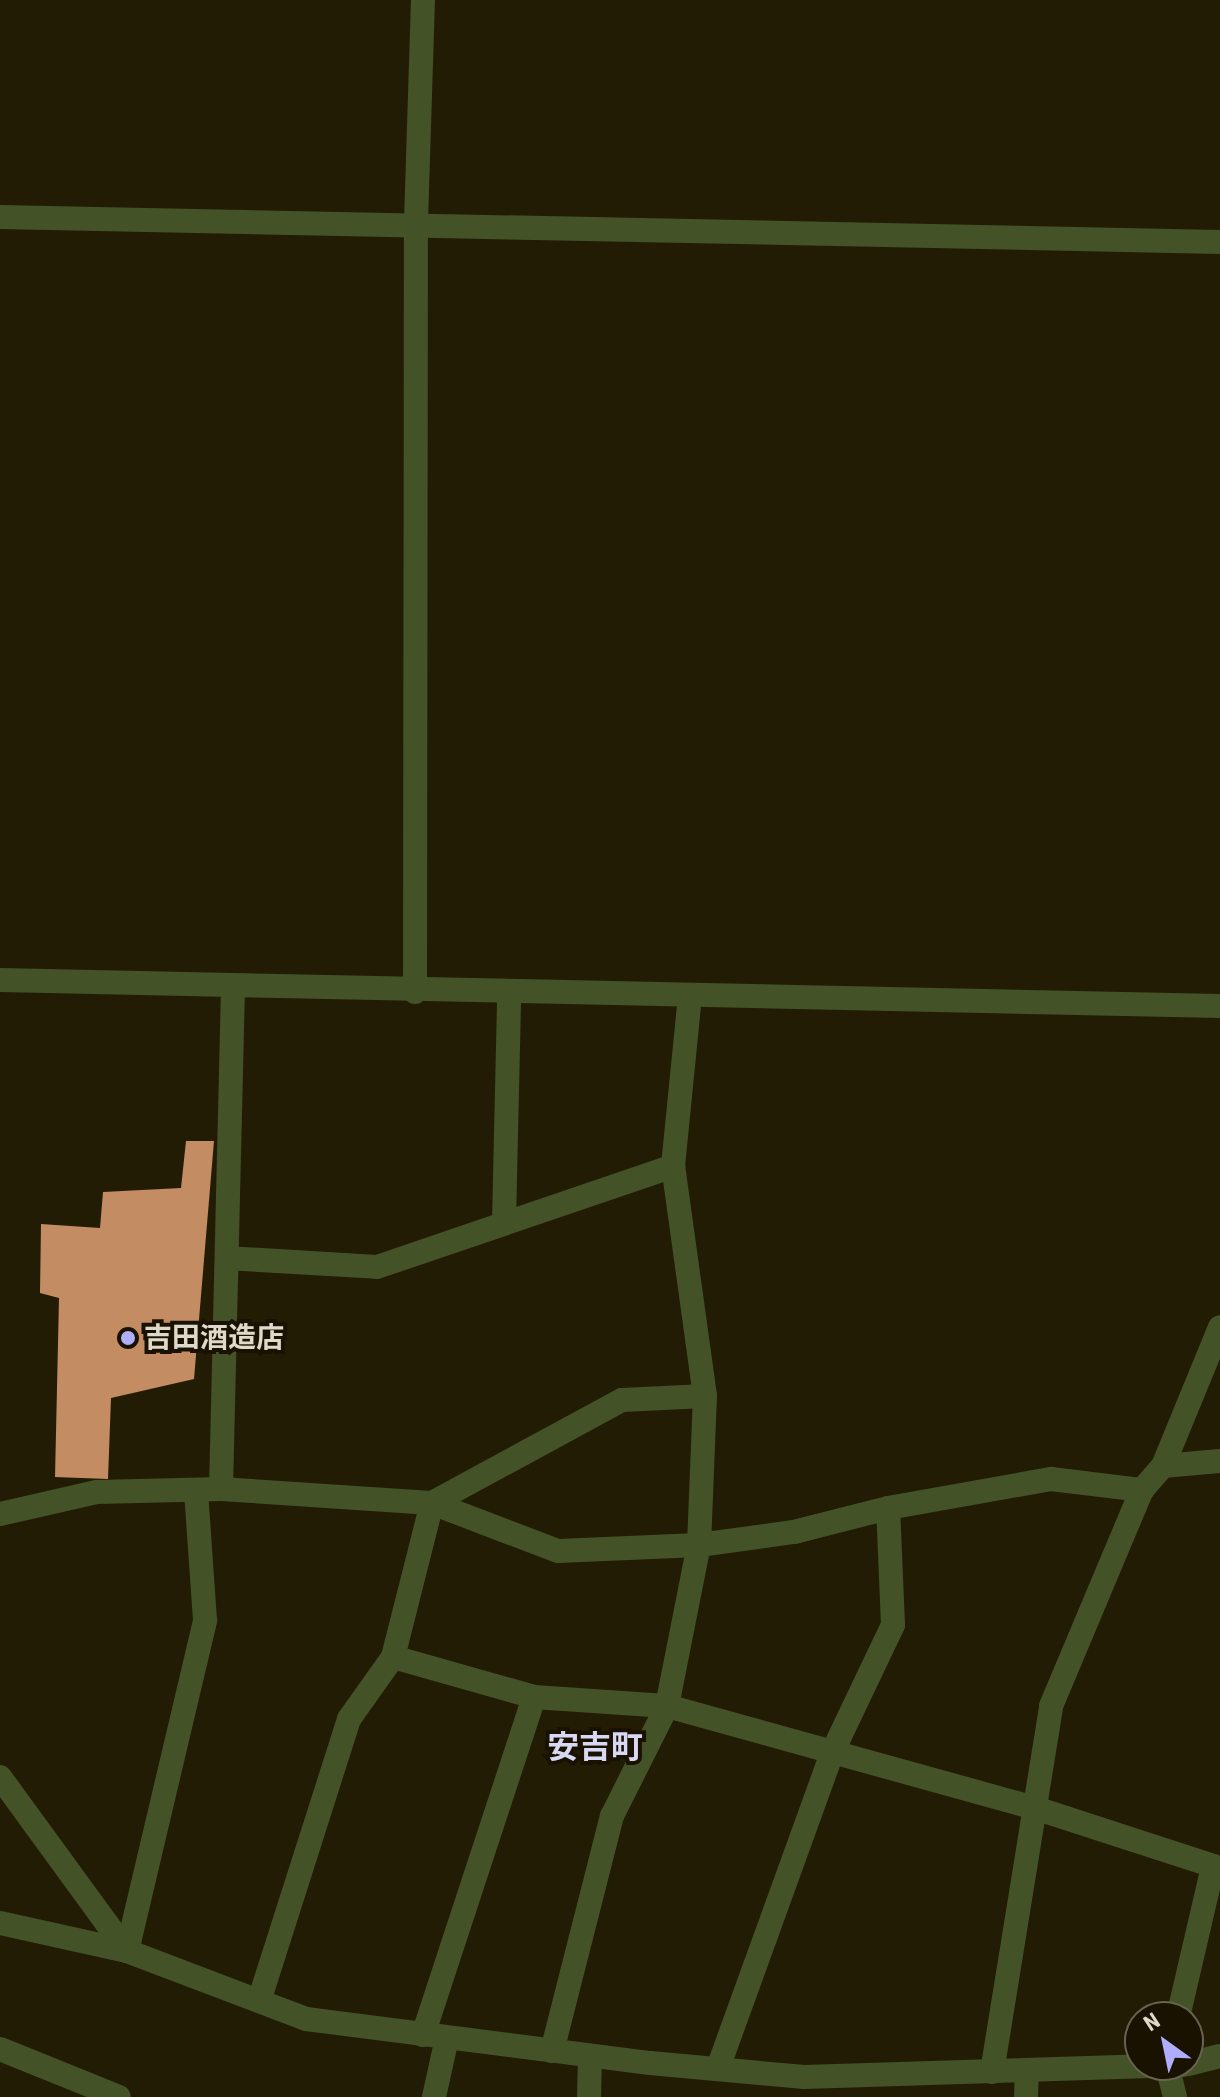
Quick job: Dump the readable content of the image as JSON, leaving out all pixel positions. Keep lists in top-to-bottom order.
{
  "districts": ["安吉町"],
  "places": ["吉田酒造店"],
  "north": "top left"
}
